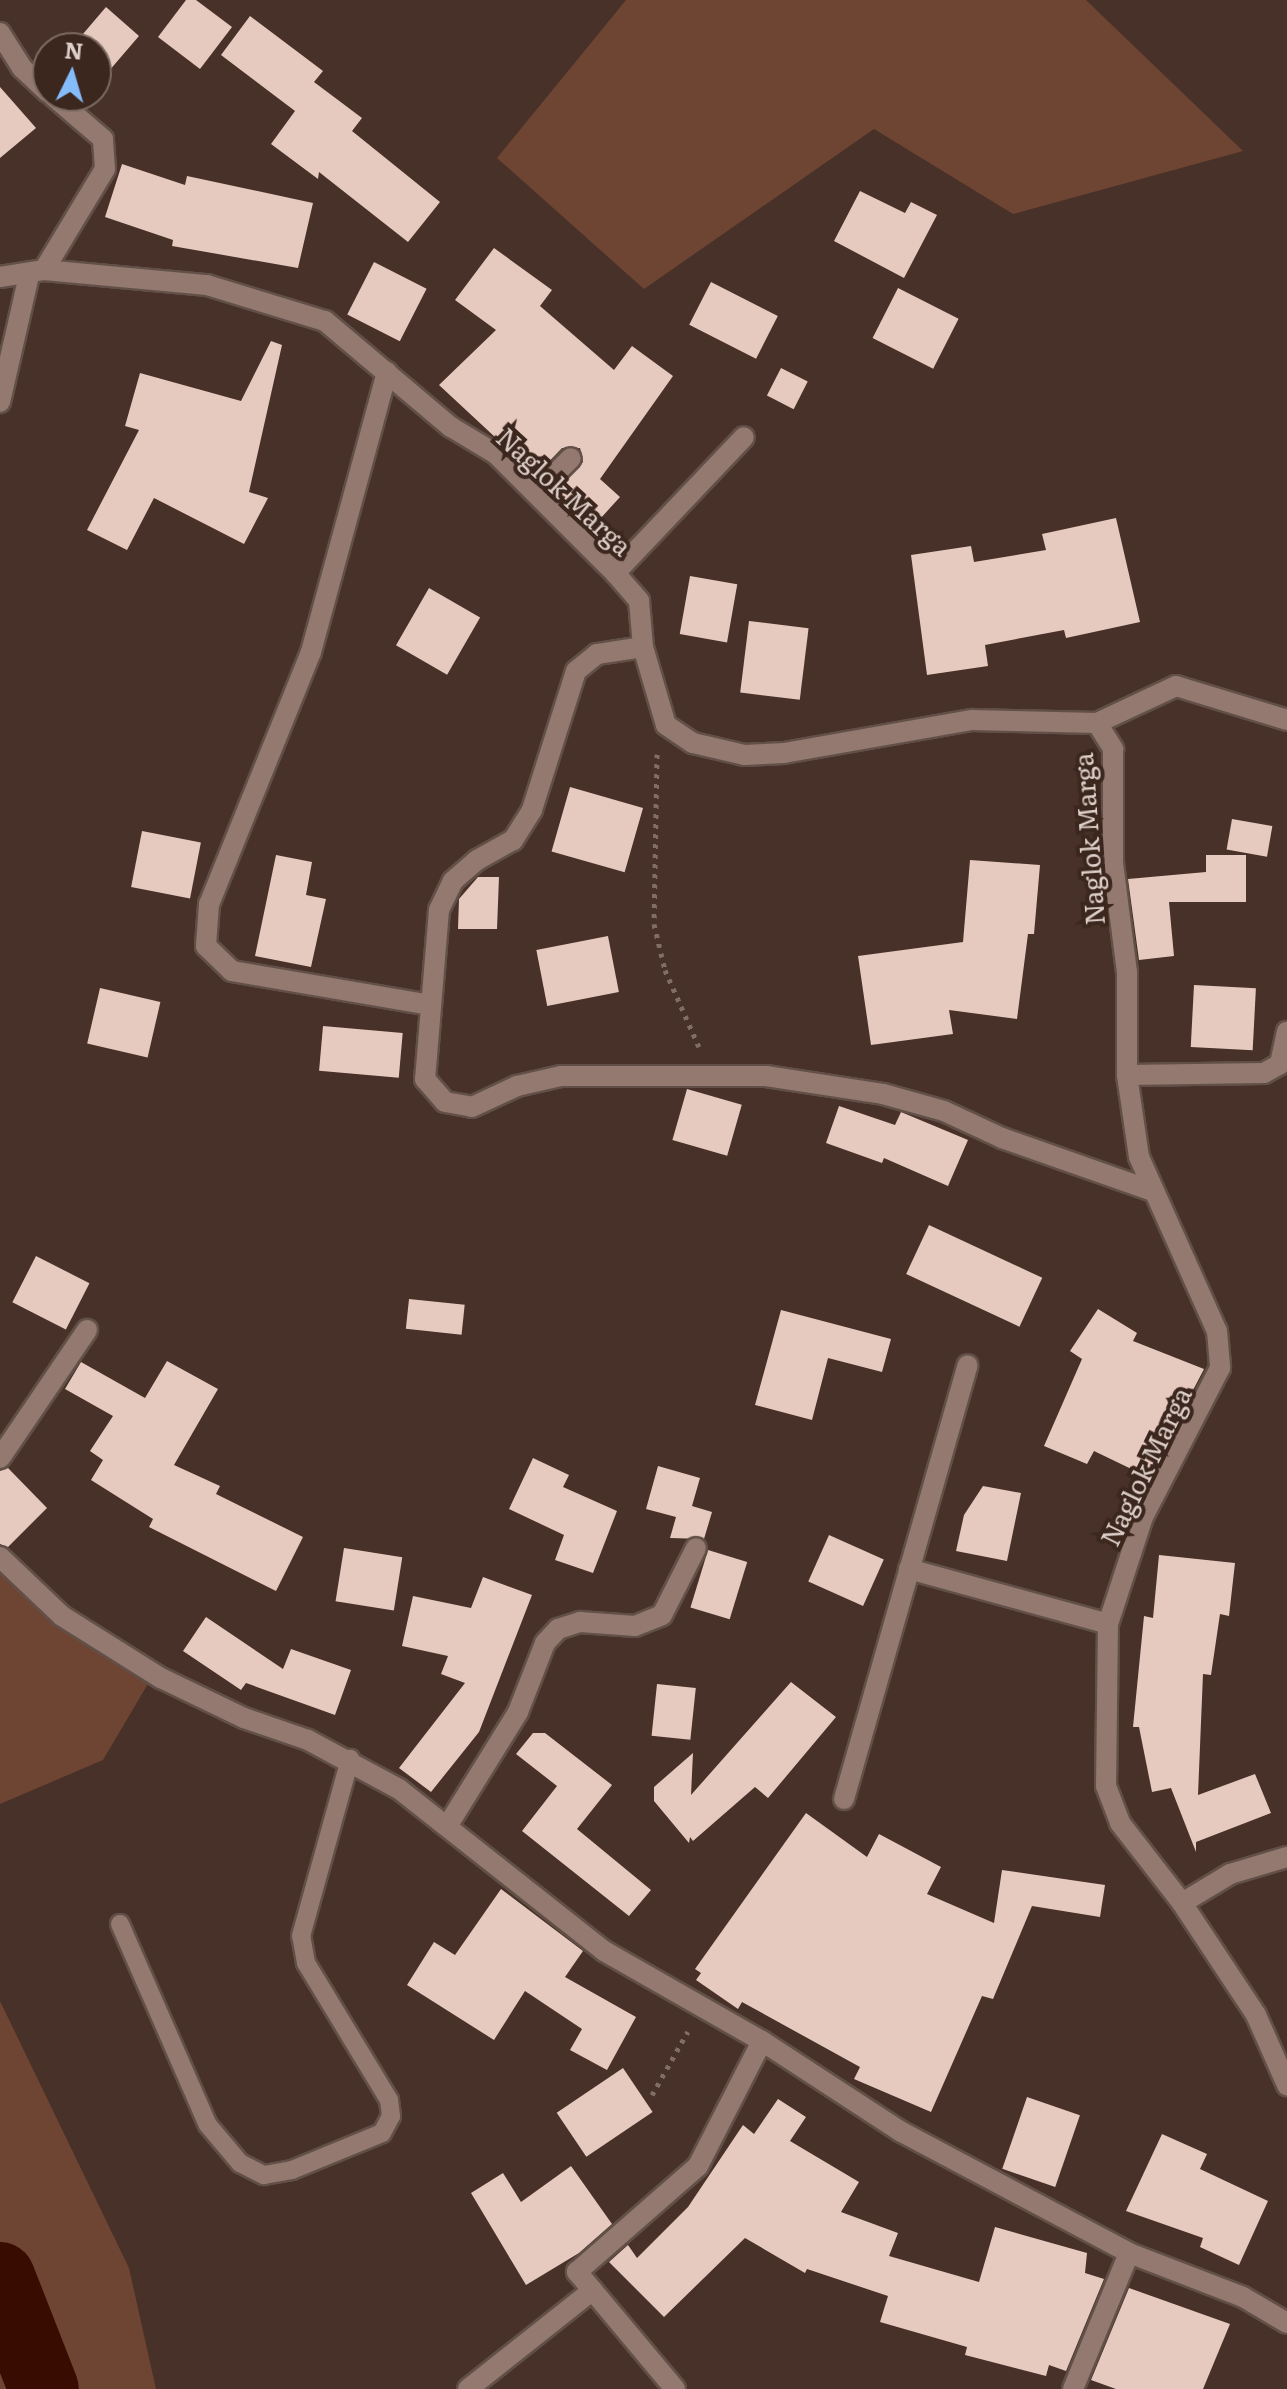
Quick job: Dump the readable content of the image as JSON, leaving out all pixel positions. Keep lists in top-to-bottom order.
{
  "streets": {
    "street": ["Naglok Marga"]
  },
  "north": "top"
}
